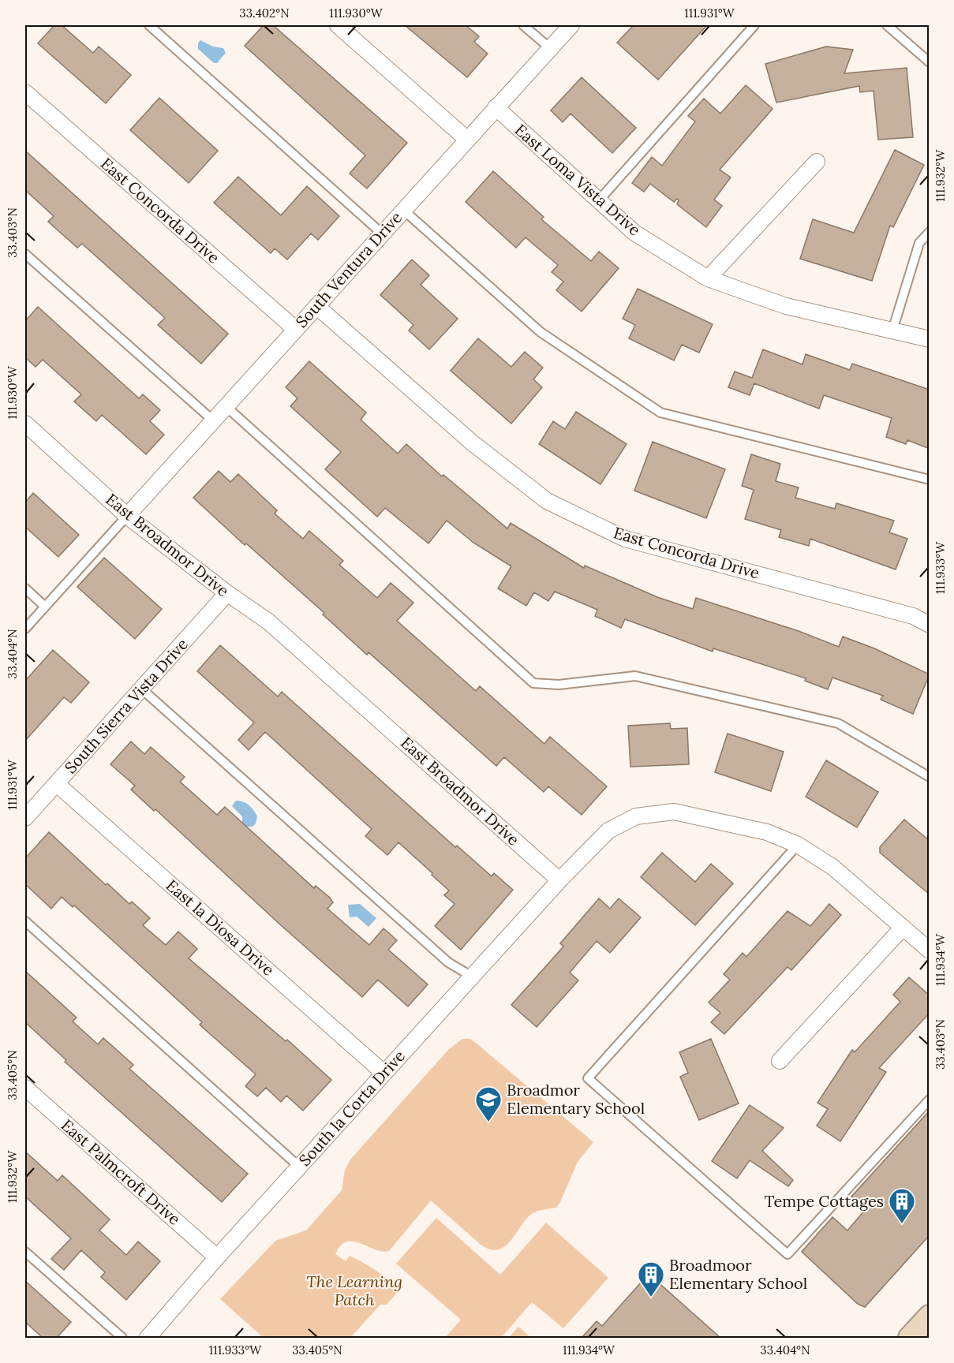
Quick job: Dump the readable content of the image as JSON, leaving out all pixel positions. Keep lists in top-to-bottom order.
{
  "streets": {
    "street": [
      "East Loma Vista Drive",
      "East Concorda Drive",
      "South Ventura Drive",
      "East Broadmor Drive",
      "South Sierra Vista Drive",
      "East la Diosa Drive",
      "South la Corta Drive",
      "East Palmcroft Drive"
    ]
  },
  "crossings": [
    ["East Loma Vista Drive", "South Ventura Drive"],
    ["East Concorda Drive", "South Ventura Drive"],
    ["South Ventura Drive", "East Broadmor Drive"],
    ["East Broadmor Drive", "South Sierra Vista Drive"],
    ["East Broadmor Drive", "South la Corta Drive"],
    ["South Sierra Vista Drive", "East la Diosa Drive"],
    ["East la Diosa Drive", "South la Corta Drive"],
    ["South la Corta Drive", "East Palmcroft Drive"]
  ],
  "parks": ["The Learning Patch"],
  "places": {
    "school or university": ["Broadmor Elementary School"],
    "building": ["Tempe Cottages", "Broadmoor Elementary School"]
  },
  "coordinates": [
    "33.402°N",
    "111.930°W",
    "111.931°W",
    "111.932°W",
    "33.403°N",
    "111.933°W",
    "33.404°N",
    "111.934°W",
    "33.405°N"
  ]
}
